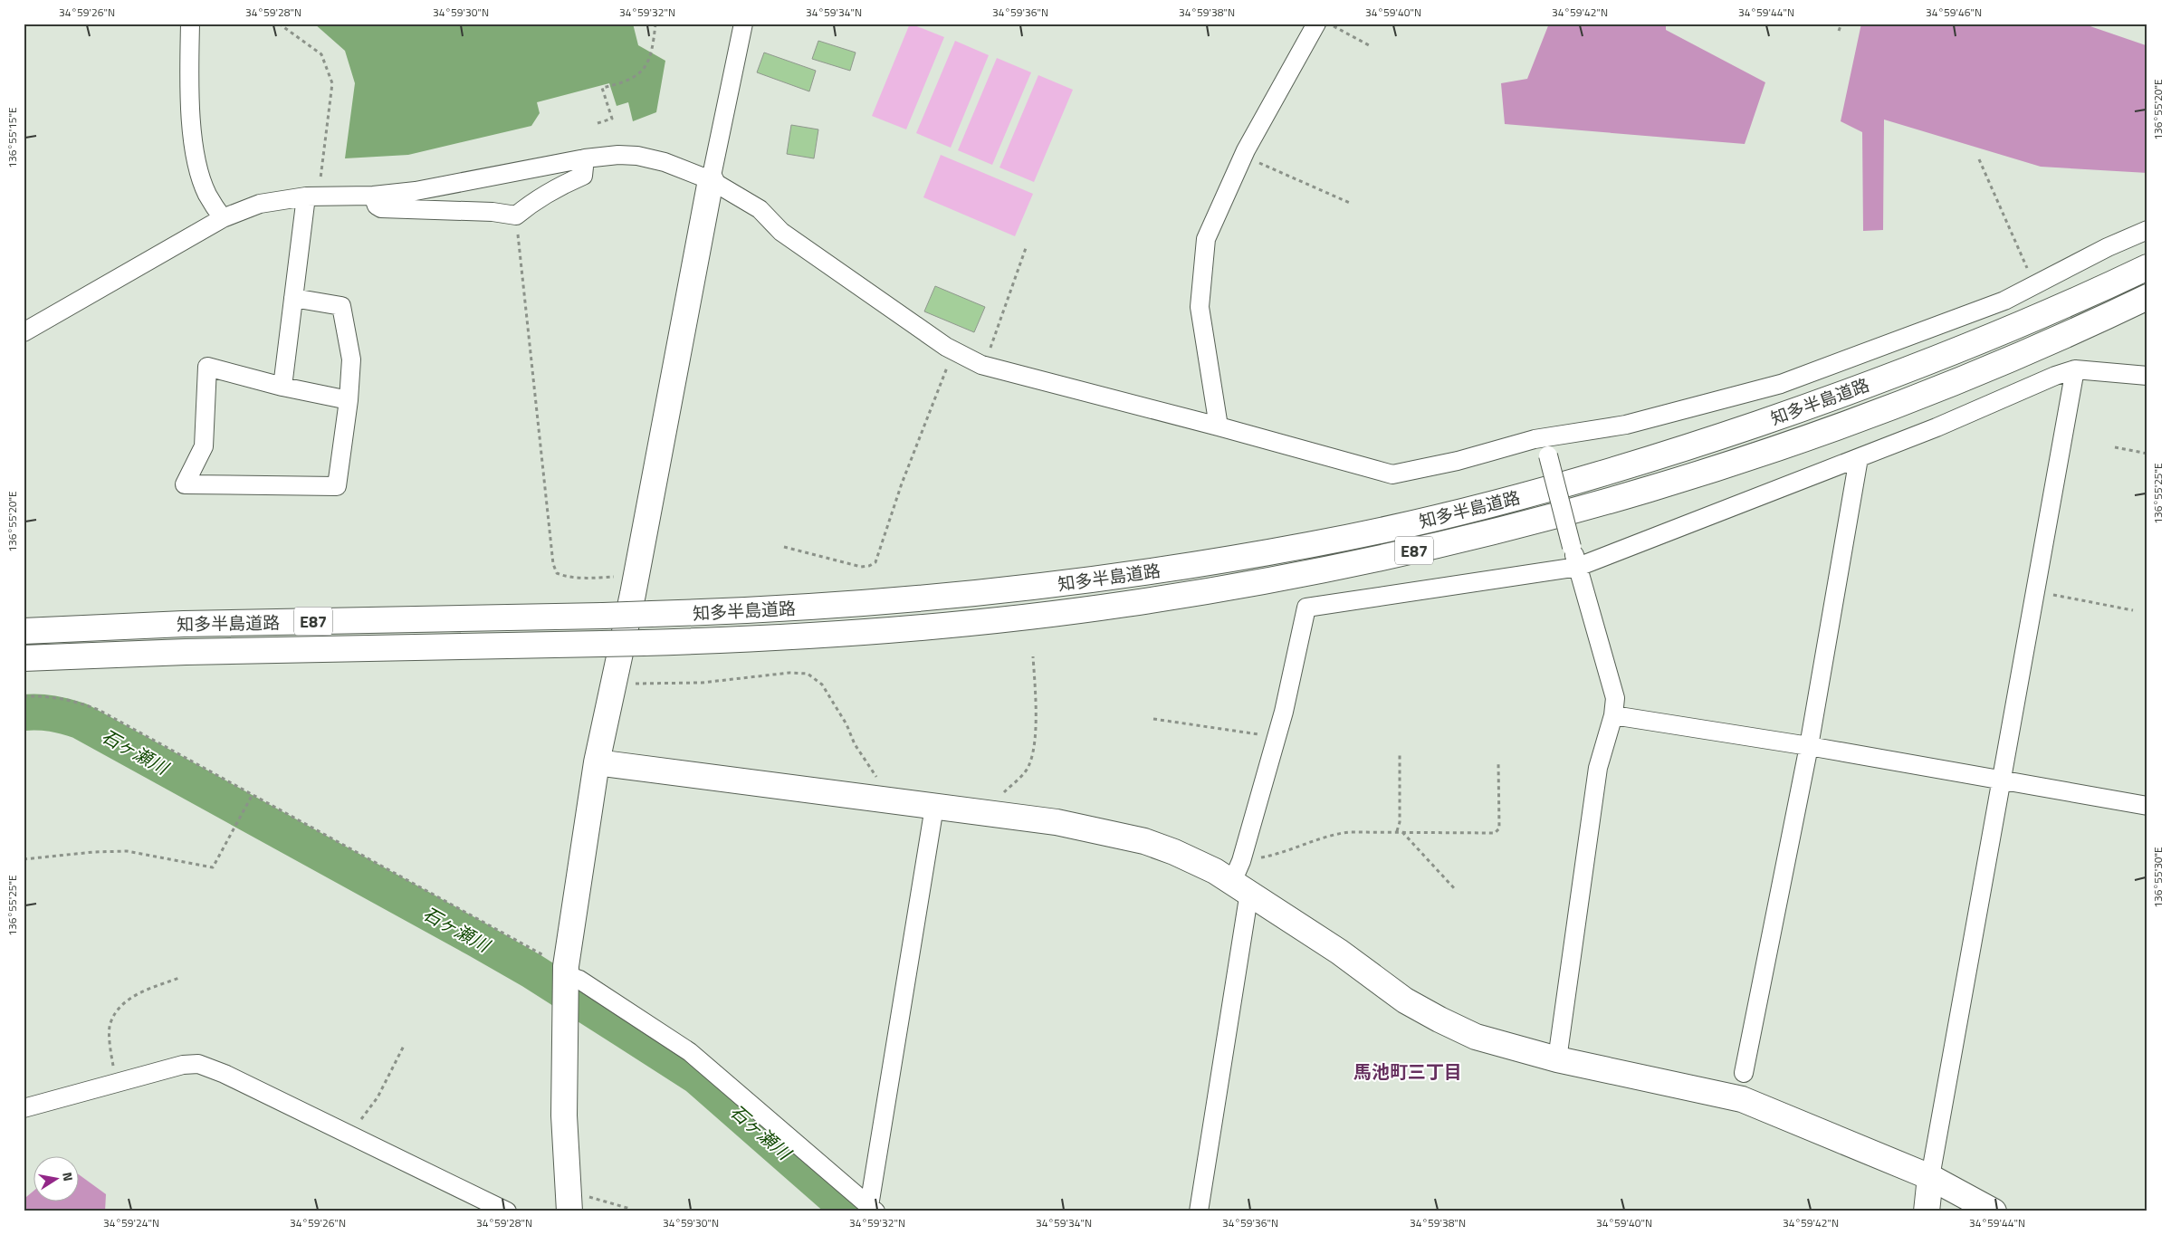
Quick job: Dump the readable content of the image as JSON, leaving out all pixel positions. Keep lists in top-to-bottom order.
{
  "streets": {
    "main road": ["知多半島道路", "E87"]
  },
  "districts": ["馬池町三丁目"],
  "water": ["石ヶ瀬川"],
  "north": "right",
  "coordinates": [
    "34°59'26\"N",
    "34°59'28\"N",
    "34°59'30\"N",
    "34°59'32\"N",
    "34°59'34\"N",
    "34°59'36\"N",
    "34°59'38\"N",
    "34°59'40\"N",
    "34°59'42\"N",
    "34°59'44\"N",
    "34°59'46\"N",
    "136°55'20\"E",
    "136°55'15\"E",
    "136°55'25\"E",
    "136°55'30\"E",
    "34°59'24\"N"
  ]
}
